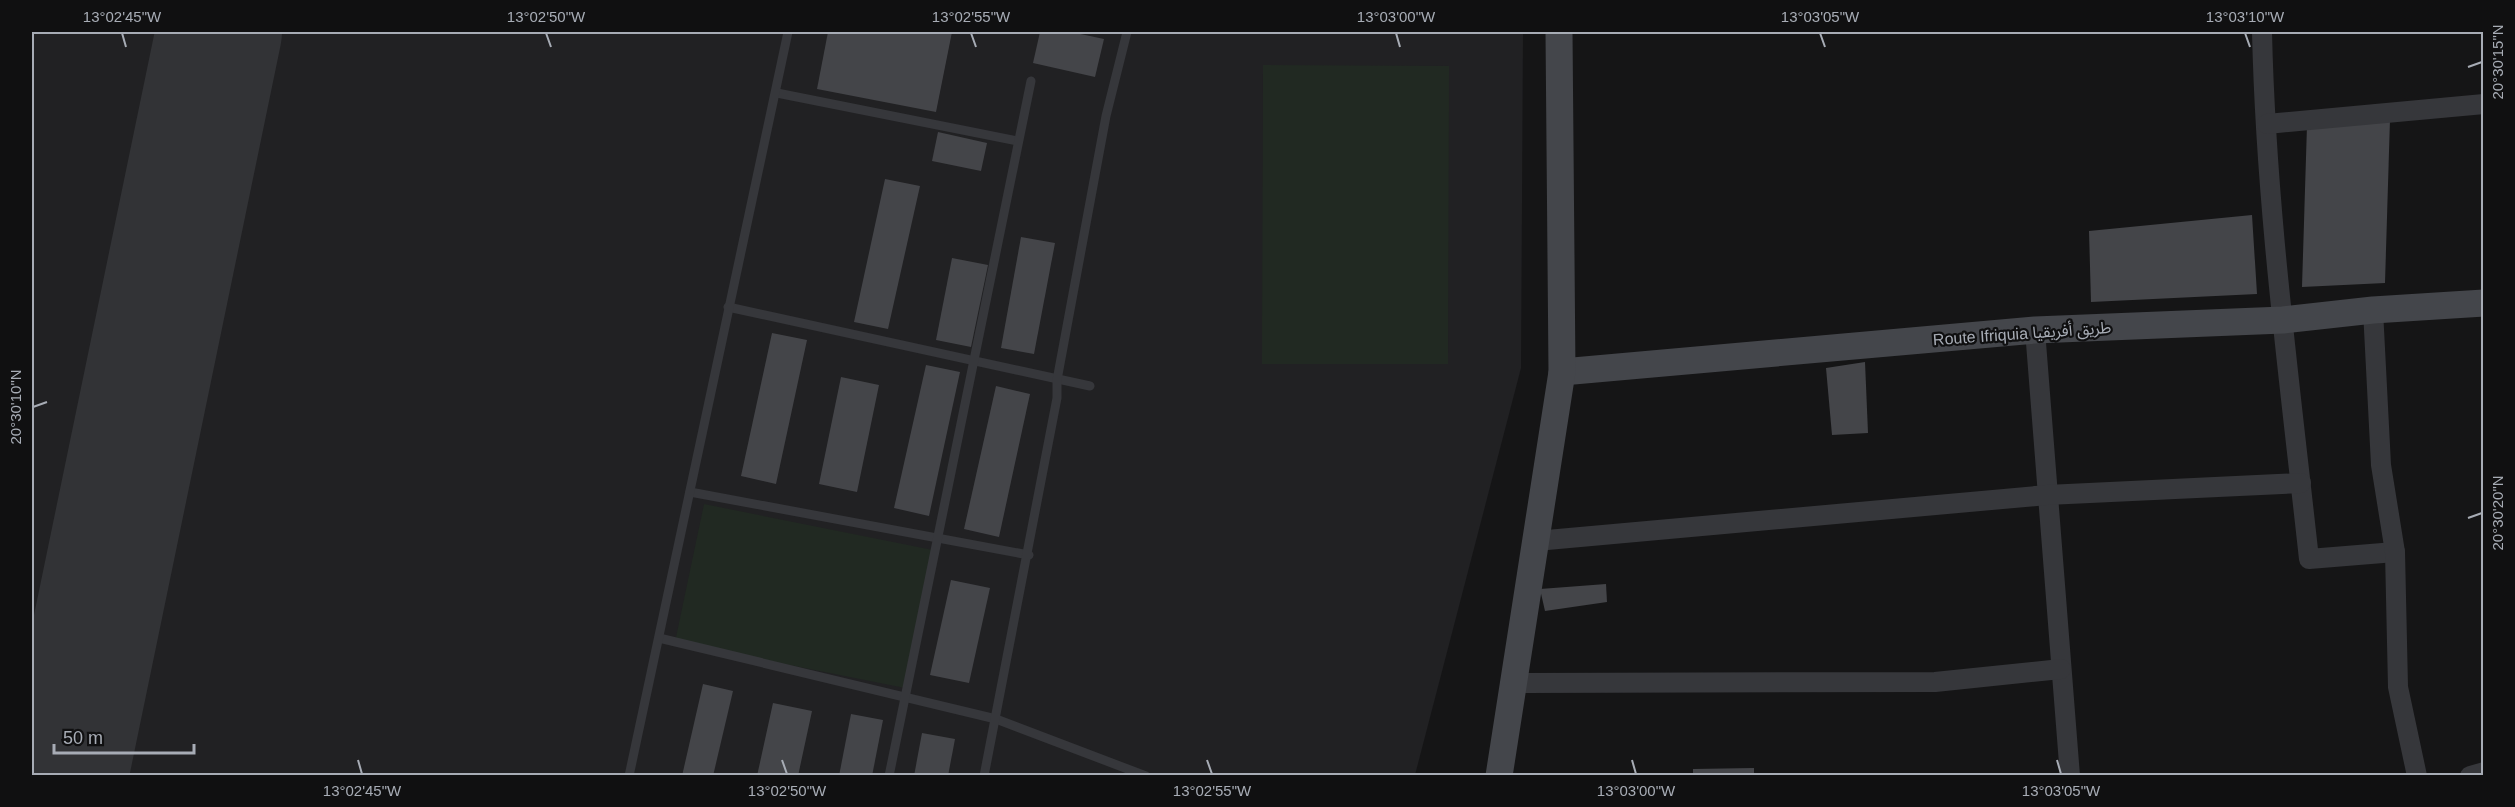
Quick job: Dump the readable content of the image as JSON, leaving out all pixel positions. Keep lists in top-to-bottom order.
{
  "streets": {
    "street": ["Route Ifriquia طريق أفريقيا"]
  },
  "scale_bar": "50 m",
  "coordinates": [
    "13°02'45\"W",
    "13°02'50\"W",
    "13°02'55\"W",
    "13°03'00\"W",
    "13°03'05\"W",
    "13°03'10\"W",
    "20°30'15\"N",
    "20°30'10\"N",
    "20°30'20\"N"
  ]
}
